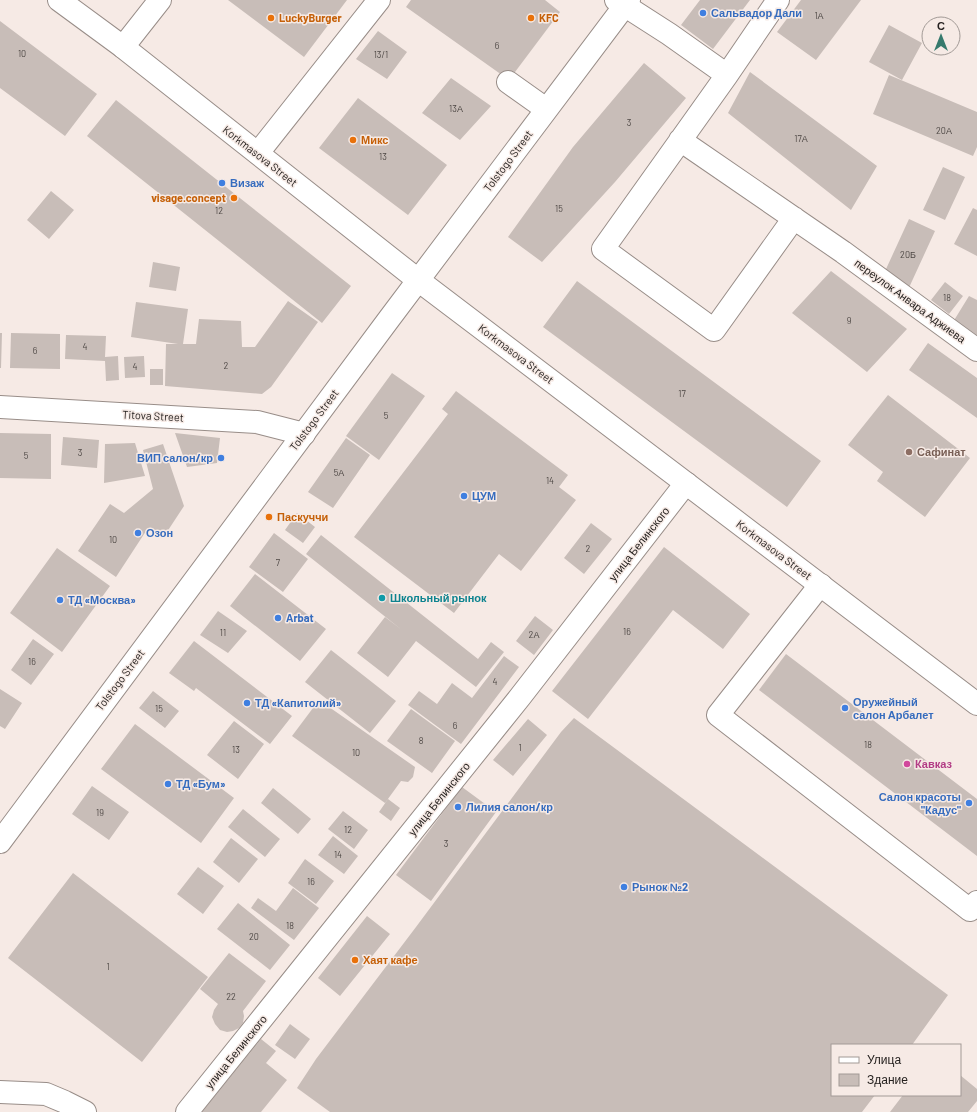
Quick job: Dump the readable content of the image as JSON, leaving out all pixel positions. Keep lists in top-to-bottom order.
{
  "streets": {
    "main road": [
      "Korkmasova Street",
      "Tolstogo Street",
      "переулок Анвара Аджиева",
      "Titova Street",
      "улица Белинского"
    ]
  },
  "crossings": [
    ["Korkmasova Street", "Tolstogo Street"],
    ["Korkmasova Street", "улица Белинского"],
    ["Tolstogo Street", "Titova Street"]
  ],
  "places": [
    "Сальвадор Дали",
    "LuckyBurger",
    "KFC",
    "Микс",
    "Визаж",
    "visage.concept",
    "Сафинат",
    "ВИП салон/кр",
    "ЦУМ",
    "Паскуччи",
    "Озон",
    "Школьный рынок",
    "ТД «Москва»",
    "Arbat",
    "ТД «Капитолий»",
    "Оружейный салон Арбалет",
    "Кавказ",
    "ТД «Бум»",
    "Салон красоты \"Кадус\"",
    "Лилия салон/кр",
    "Рынок №2",
    "Хаят кафе"
  ],
  "house_numbers": [
    "1А",
    "6",
    "10",
    "13/1",
    "13А",
    "3",
    "20А",
    "17А",
    "13",
    "15",
    "12",
    "20Б",
    "18",
    "9",
    "4",
    "6",
    "2",
    "4",
    "17",
    "5",
    "3",
    "5",
    "5А",
    "14",
    "10",
    "2",
    "7",
    "16",
    "11",
    "2А",
    "16",
    "4",
    "15",
    "6",
    "8",
    "18",
    "1",
    "13",
    "10",
    "19",
    "12",
    "3",
    "14",
    "16",
    "18",
    "20",
    "1",
    "22"
  ],
  "legend": ["Улица", "Здание"],
  "north": "top"
}
